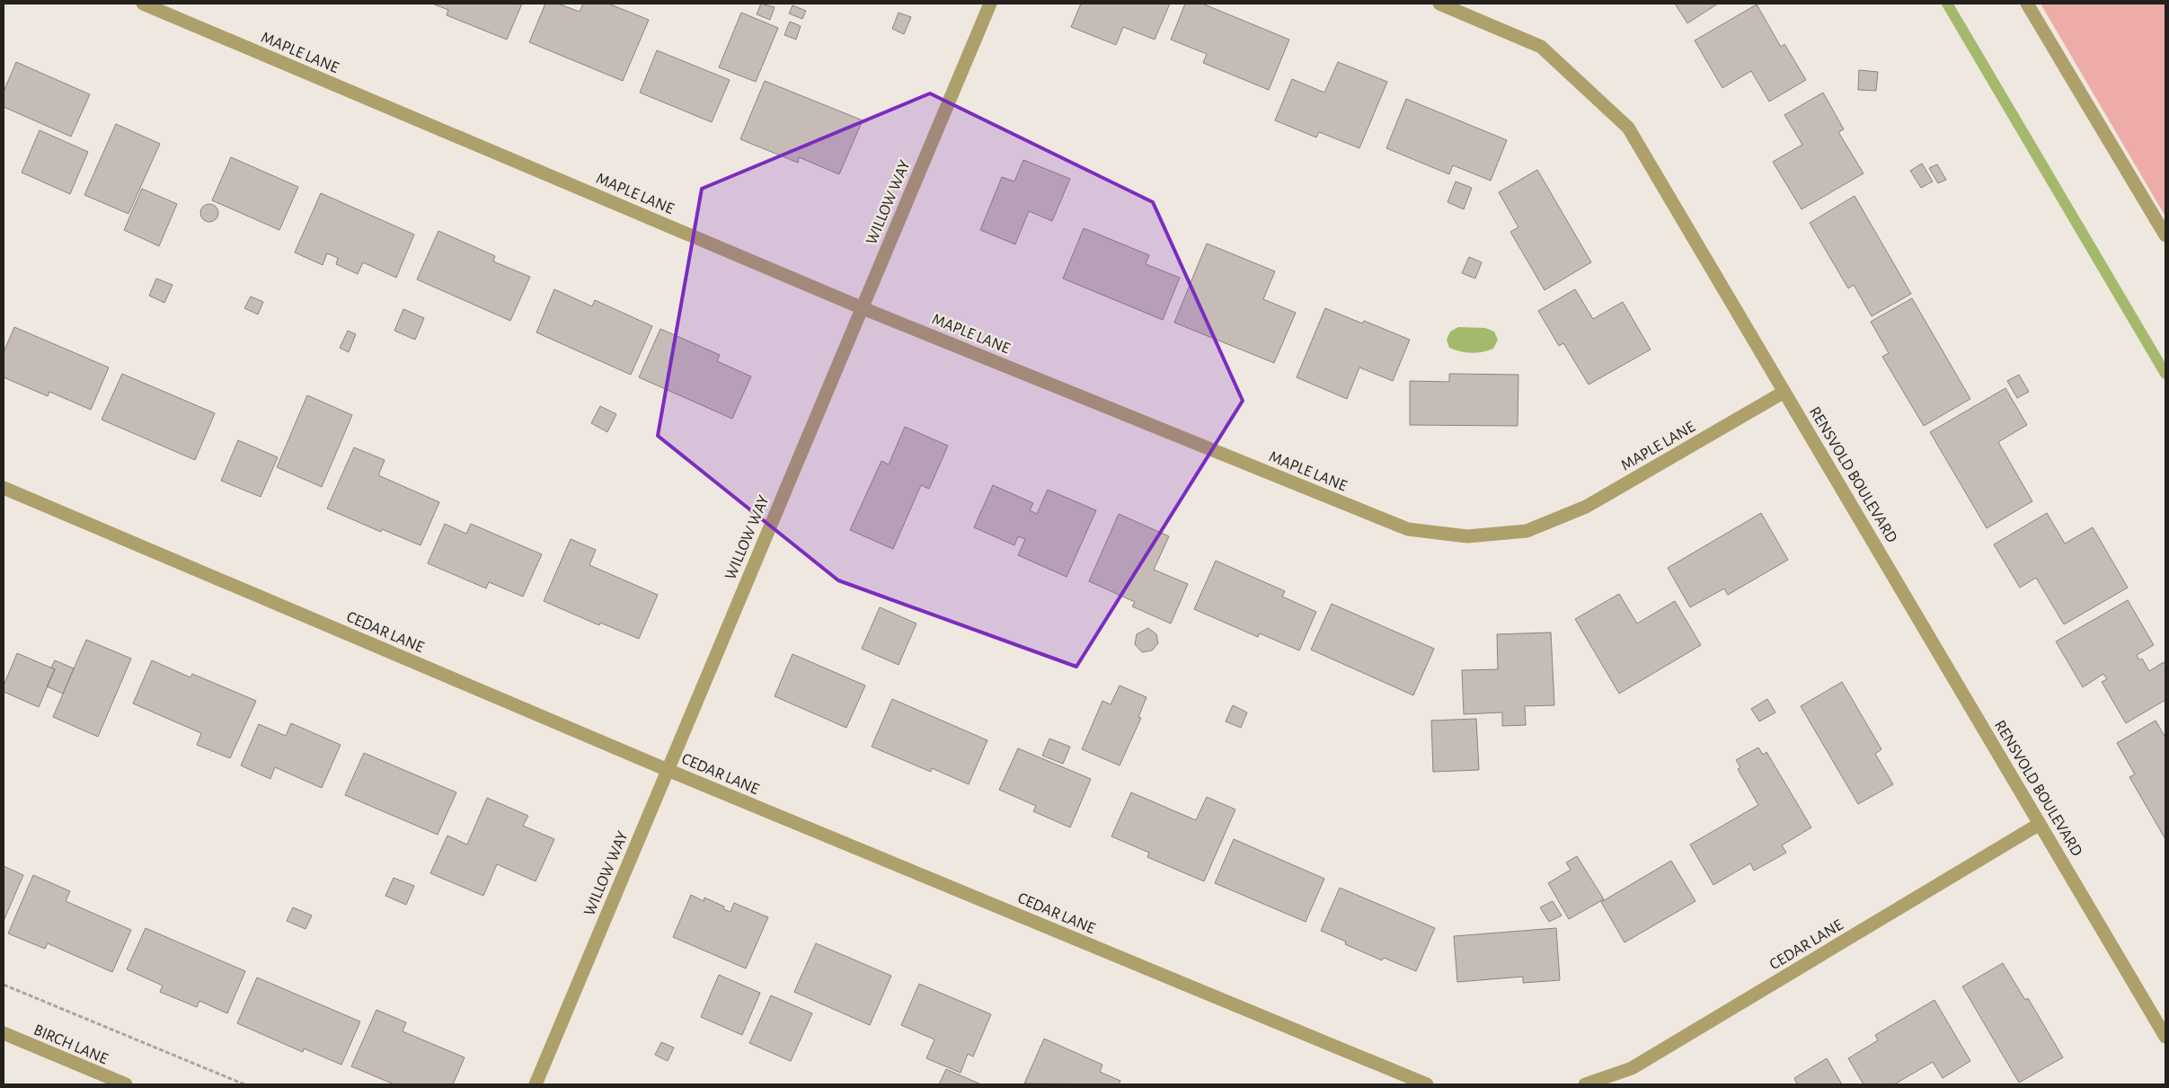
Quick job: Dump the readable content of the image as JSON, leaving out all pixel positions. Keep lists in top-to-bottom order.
{
  "streets": {
    "street": [
      "MAPLE LANE",
      "WILLOW WAY",
      "RENSVOLD BOULEVARD",
      "CEDAR LANE",
      "BIRCH LANE"
    ]
  },
  "crossings": [
    ["MAPLE LANE", "WILLOW WAY"],
    ["MAPLE LANE", "RENSVOLD BOULEVARD"],
    ["WILLOW WAY", "CEDAR LANE"],
    ["RENSVOLD BOULEVARD", "CEDAR LANE"]
  ]
}
